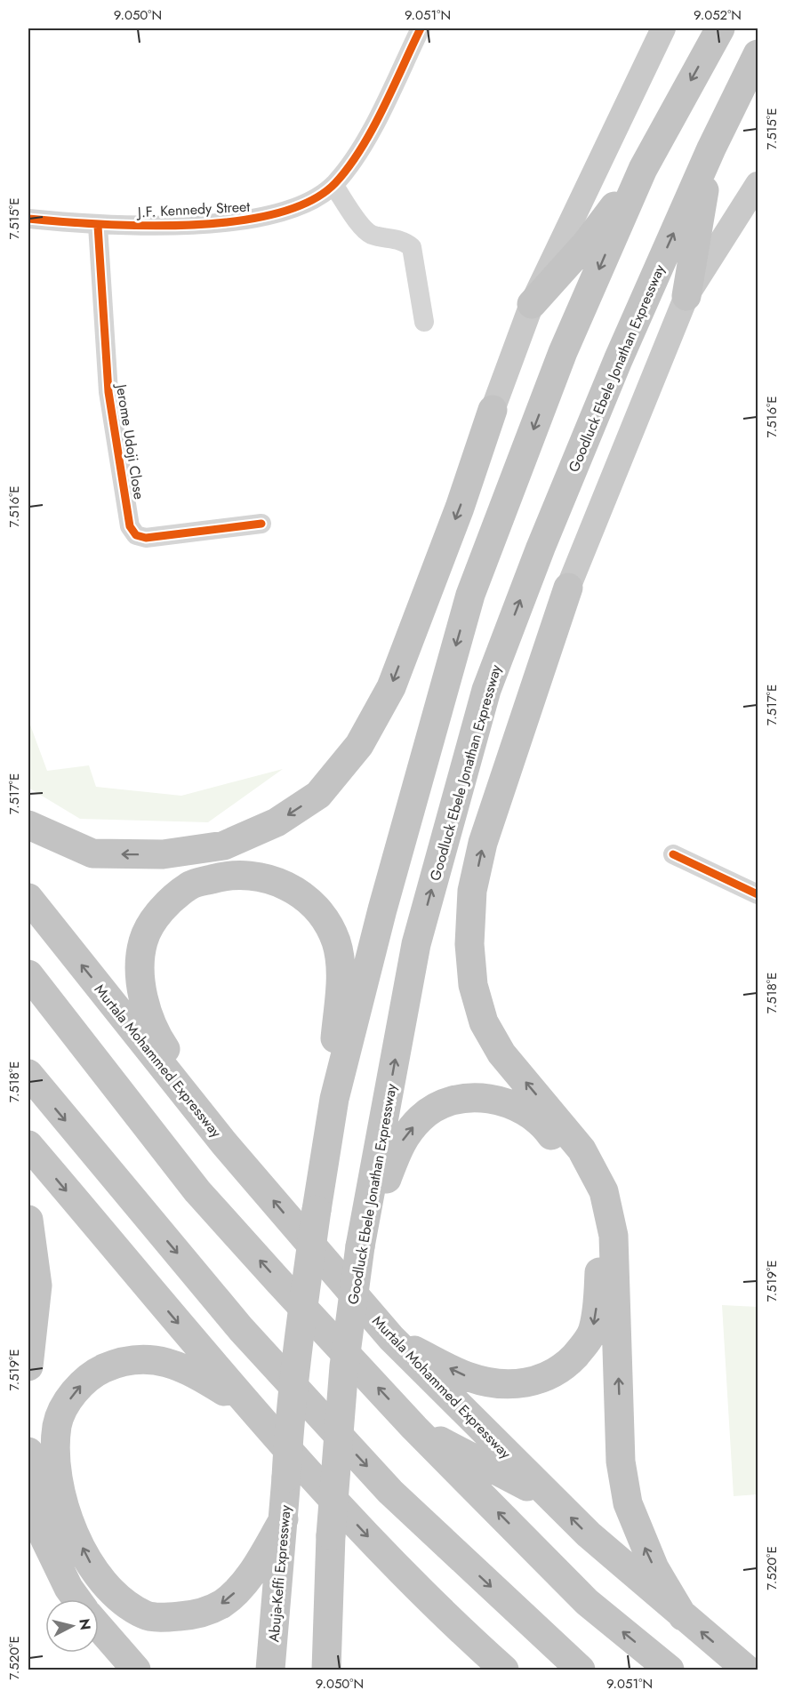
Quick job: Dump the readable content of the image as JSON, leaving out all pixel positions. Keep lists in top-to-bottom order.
{
  "streets": {
    "highway": ["Goodluck Ebele Jonathan Expressway", "Murtala Mohammed Expressway", "Abuja-Keffi Expressway"],
    "street": ["J.F. Kennedy Street", "Jerome Udoji Close"]
  },
  "crossings": [
    ["J.F. Kennedy Street", "Jerome Udoji Close"]
  ],
  "north": "right",
  "coordinates": [
    "9.050°N",
    "9.051°N",
    "9.052°N",
    "7.515°E",
    "7.516°E",
    "7.517°E",
    "7.518°E",
    "7.519°E",
    "7.520°E"
  ]
}
